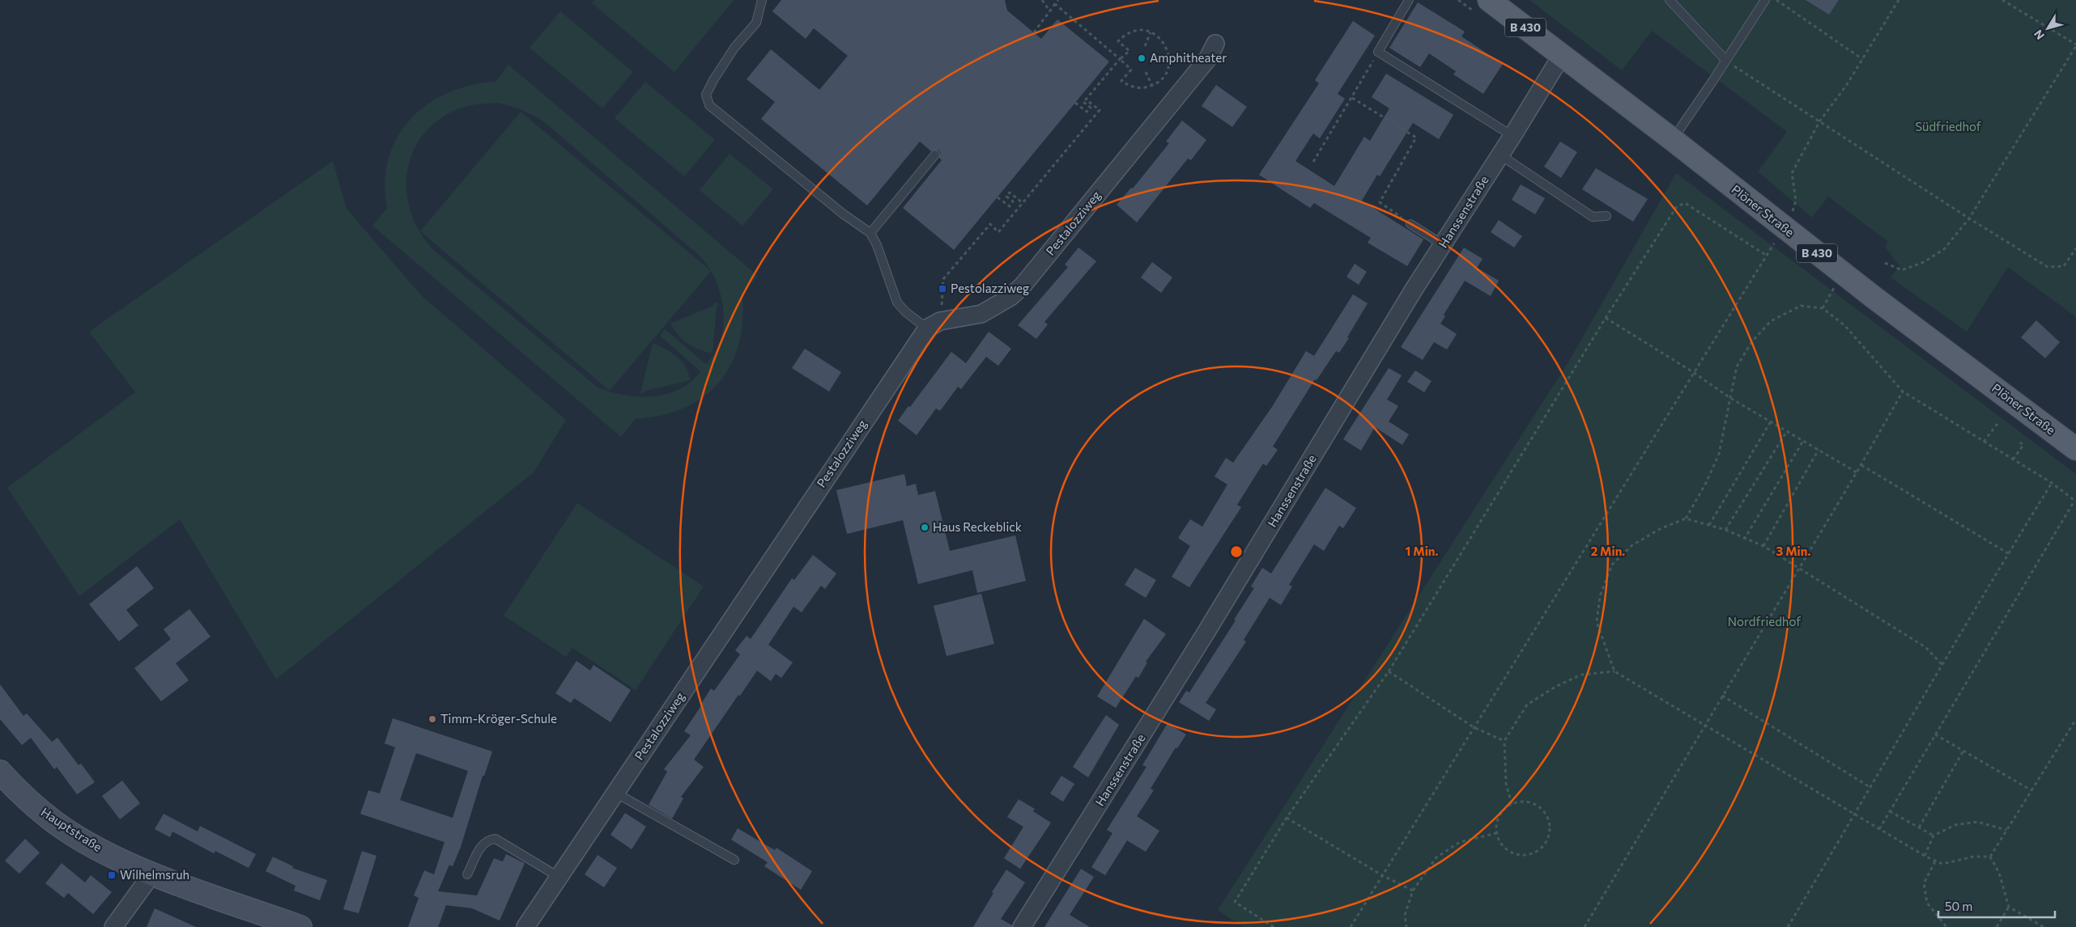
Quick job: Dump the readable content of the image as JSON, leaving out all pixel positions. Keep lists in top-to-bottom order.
{
  "streets": {
    "main road": ["B 430", "Plöner Straße"],
    "street": ["Hanssenstraße", "Pestalozziweg", "Hauptstraße"]
  },
  "crossings": [
    ["Plöner Straße", "Hanssenstraße"]
  ],
  "parks": ["Südfriedhof", "Nordfriedhof"],
  "places": {
    "other": ["Amphitheater", "Haus Reckeblick", "Timm-Kröger-Schule"],
    "transit": ["Pestolazziweg", "Wilhelmsruh"]
  },
  "scale_bar": "50 m",
  "north": "bottom left",
  "rings": ["1 Min.", "2 Min.", "3 Min."]
}
